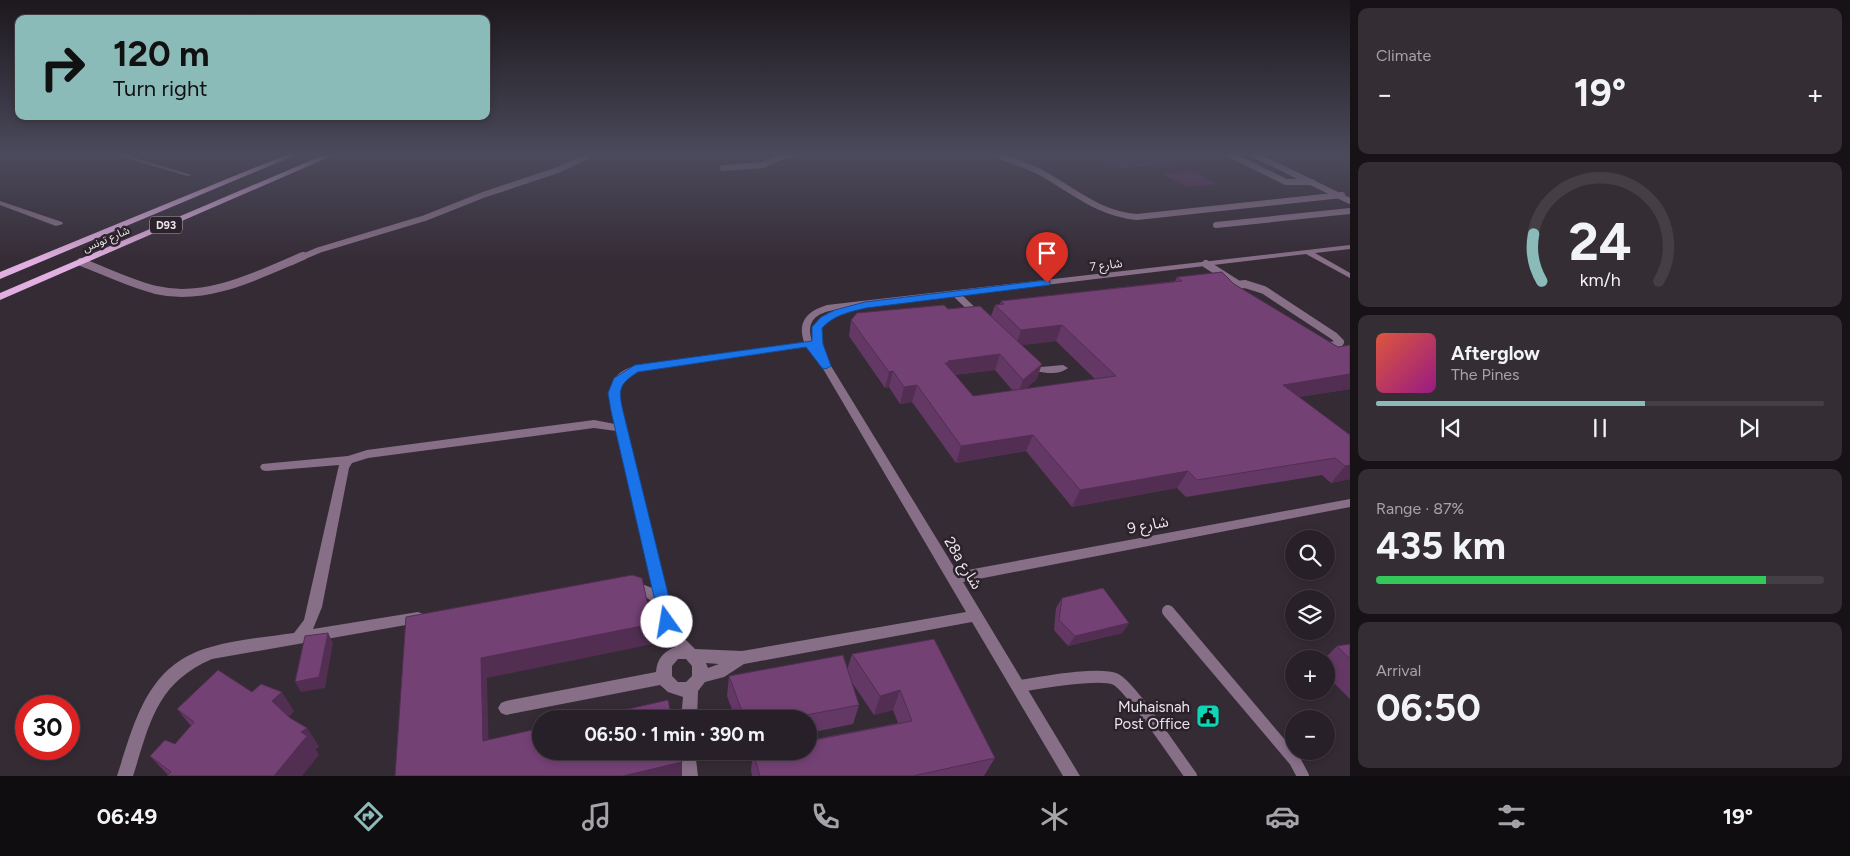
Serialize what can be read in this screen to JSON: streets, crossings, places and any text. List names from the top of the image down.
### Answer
{
  "streets": {
    "main road": ["D93", "شارع تونس"],
    "street": ["شارع 7", "شارع 9", "28a شارع"]
  },
  "crossings": [
    ["شارع 7", "28a شارع"],
    ["شارع 9", "28a شارع"]
  ],
  "places": {
    "public building": ["Muhaisnah Post Office"]
  },
  "page": {
    "tile": [
      "Climate",
      ["Range · 87%", "435 km"],
      ["Arrival", "06:50"]
    ],
    "turn": ["120 m", "Turn right"],
    "heat": ["−", "19°", "+"],
    "song": ["Afterglow", "The Pines"],
    "map_buttons": ["+", "−"],
    "limit": "30",
    "trip": "06:50 · 1 min · 390 m",
    "tabs": ["06:49", "19°"],
    "gauge": ["24", "km/h"]
  }
}
